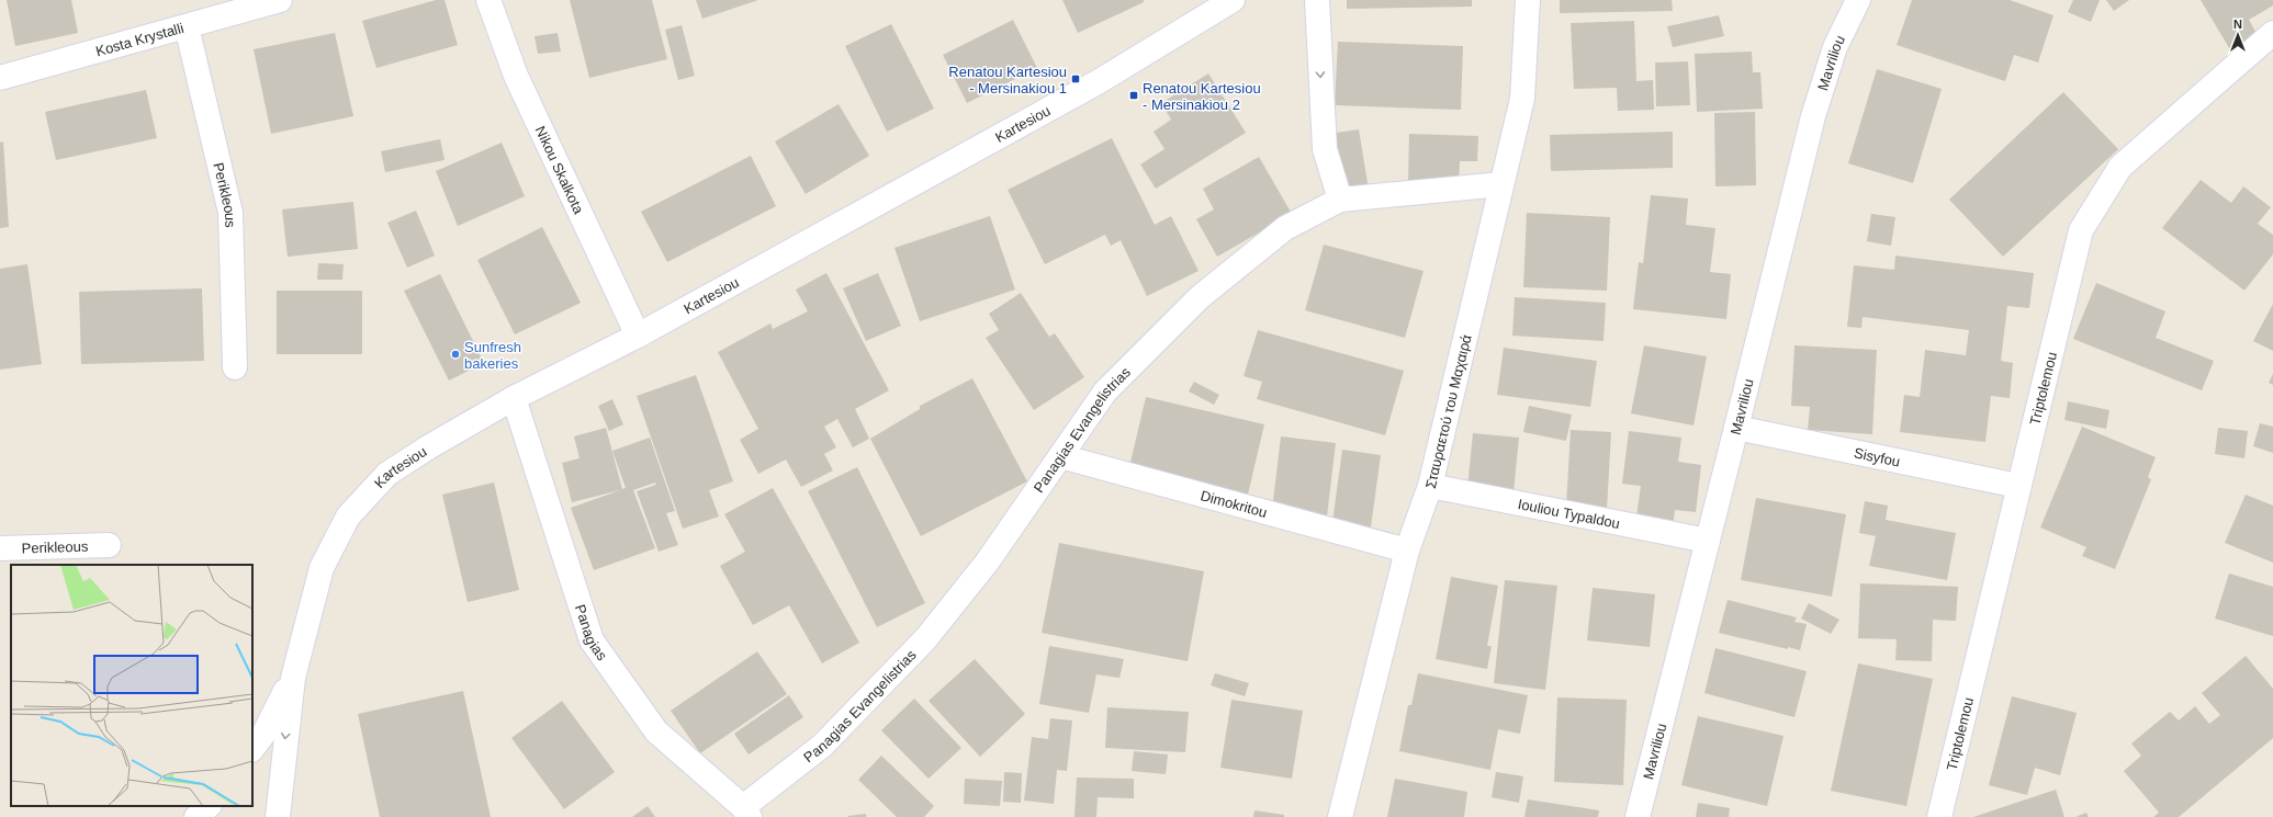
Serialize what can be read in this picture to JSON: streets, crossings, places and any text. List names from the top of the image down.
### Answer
{
  "streets": {
    "street": [
      "Kosta Krystalli",
      "Mavriliou",
      "Kartesiou",
      "Nikou Skalkota",
      "Perikleous",
      "Triptolemou",
      "Σταυραετού του Μαχαιρά",
      "Panagias Evangelistrias",
      "Sisyfou",
      "Dimokritou",
      "Iouliou Typaldou",
      "Panagias"
    ]
  },
  "crossings": [
    ["Kosta Krystalli", "Perikleous"],
    ["Mavriliou", "Sisyfou"],
    ["Mavriliou", "Iouliou Typaldou"],
    ["Kartesiou", "Nikou Skalkota"],
    ["Kartesiou", "Panagias"],
    ["Triptolemou", "Sisyfou"],
    ["Σταυραετού του Μαχαιρά", "Panagias Evangelistrias"],
    ["Σταυραετού του Μαχαιρά", "Dimokritou"],
    ["Σταυραετού του Μαχαιρά", "Iouliou Typaldou"],
    ["Panagias Evangelistrias", "Dimokritou"],
    ["Panagias Evangelistrias", "Panagias"]
  ],
  "places": {
    "transit": ["Renatou Kartesiou - Mersinakiou 1", "Renatou Kartesiou - Mersinakiou 2"],
    "other": ["Sunfresh bakeries"]
  },
  "north": "top"
}
